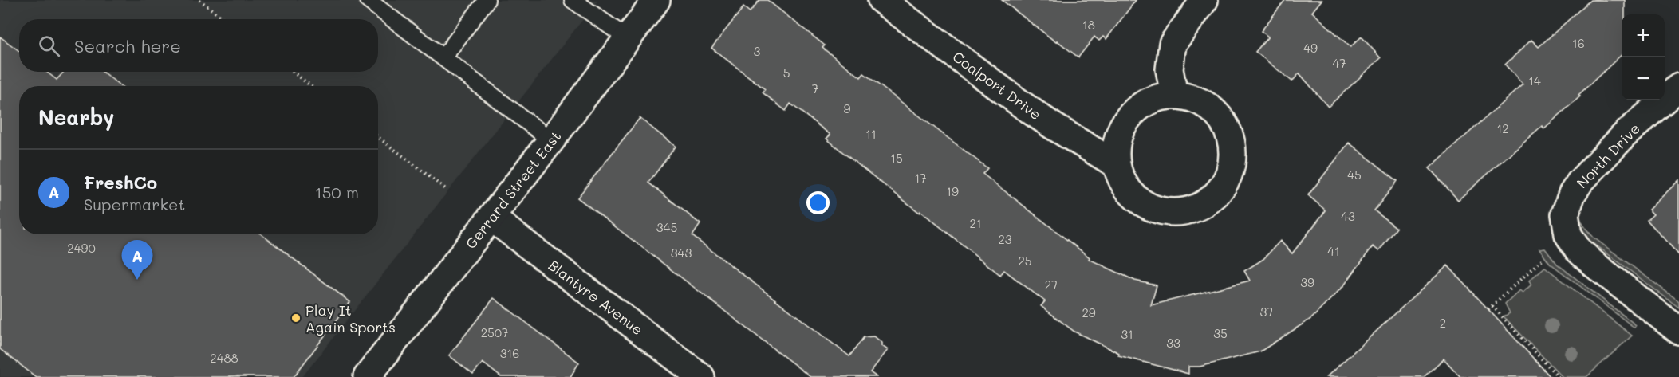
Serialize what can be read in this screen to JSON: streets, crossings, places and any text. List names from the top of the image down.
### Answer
{
  "streets": {
    "street": [
      "Coalport Drive",
      "North Drive",
      "Gerrard Street East",
      "Blantyre Avenue"
    ]
  },
  "crossings": [
    ["Gerrard Street East", "Blantyre Avenue"]
  ],
  "places": ["Play It Again Sports"],
  "house_numbers": [
    "18",
    "16",
    "49",
    "3",
    "47",
    "5",
    "14",
    "7",
    "9",
    "12",
    "11",
    "15",
    "45",
    "17",
    "19",
    "43",
    "21",
    "345",
    "23",
    "2490",
    "41",
    "343",
    "25",
    "39",
    "27",
    "37",
    "29",
    "2",
    "2507",
    "35",
    "31",
    "33",
    "316",
    "2488"
  ],
  "page": {
    "map_buttons": ["+", "−"],
    "search": "Search here",
    "heading": "Nearby",
    "list": [
      {
        "mark": "A",
        "name": "FreshCo",
        "note": "Supermarket",
        "value": "150 m"
      }
    ],
    "pins": "A"
  }
}
